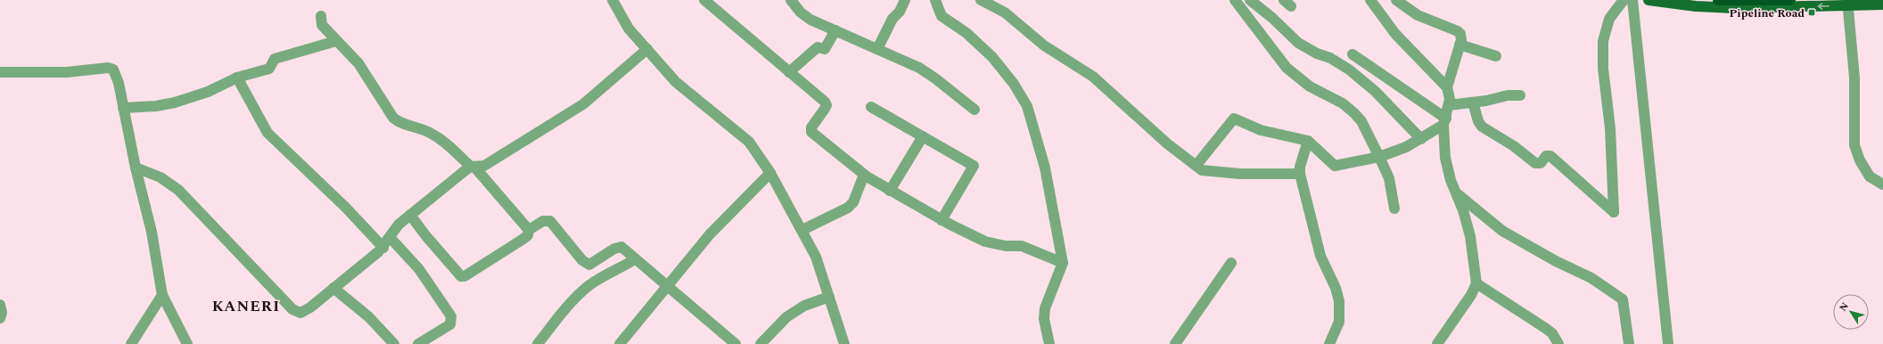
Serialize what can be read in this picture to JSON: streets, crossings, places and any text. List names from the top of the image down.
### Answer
{
  "districts": ["KANERI"],
  "places": {
    "transit": ["Pipeline Road"]
  },
  "north": "top left"
}
